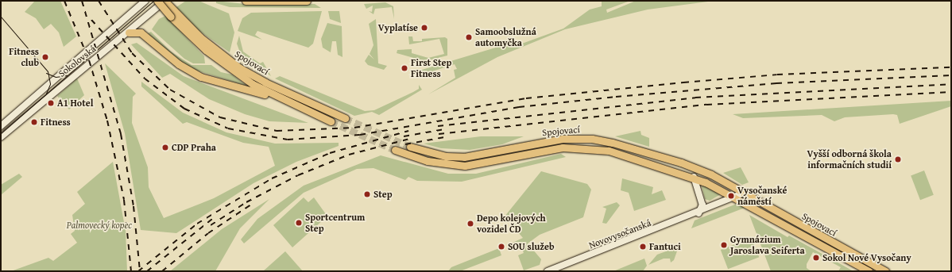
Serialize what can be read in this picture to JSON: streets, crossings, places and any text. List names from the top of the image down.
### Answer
{
  "streets": {
    "main road": ["Sokolovská", "Spojovací", "Novovysočanská"]
  },
  "crossings": [
    ["Sokolovská", "Spojovací"]
  ],
  "parks": ["Palmovecký kopec"],
  "places": [
    "Vyplatíse",
    "Samoobslužná automyčka",
    "Fitness club",
    "First Step Fitness",
    "A1 Hotel",
    "Fitness",
    "CDP Praha",
    "Vyšší odborná škola informačních studií",
    "Step",
    "Vysočanské náměstí",
    "Sportcentrum Step",
    "Depo kolejových vozidel ČD",
    "Gymnázium Jaroslava Seiferta",
    "SOU služeb",
    "Fantuci",
    "Sokol Nové Vysočany"
  ]
}
